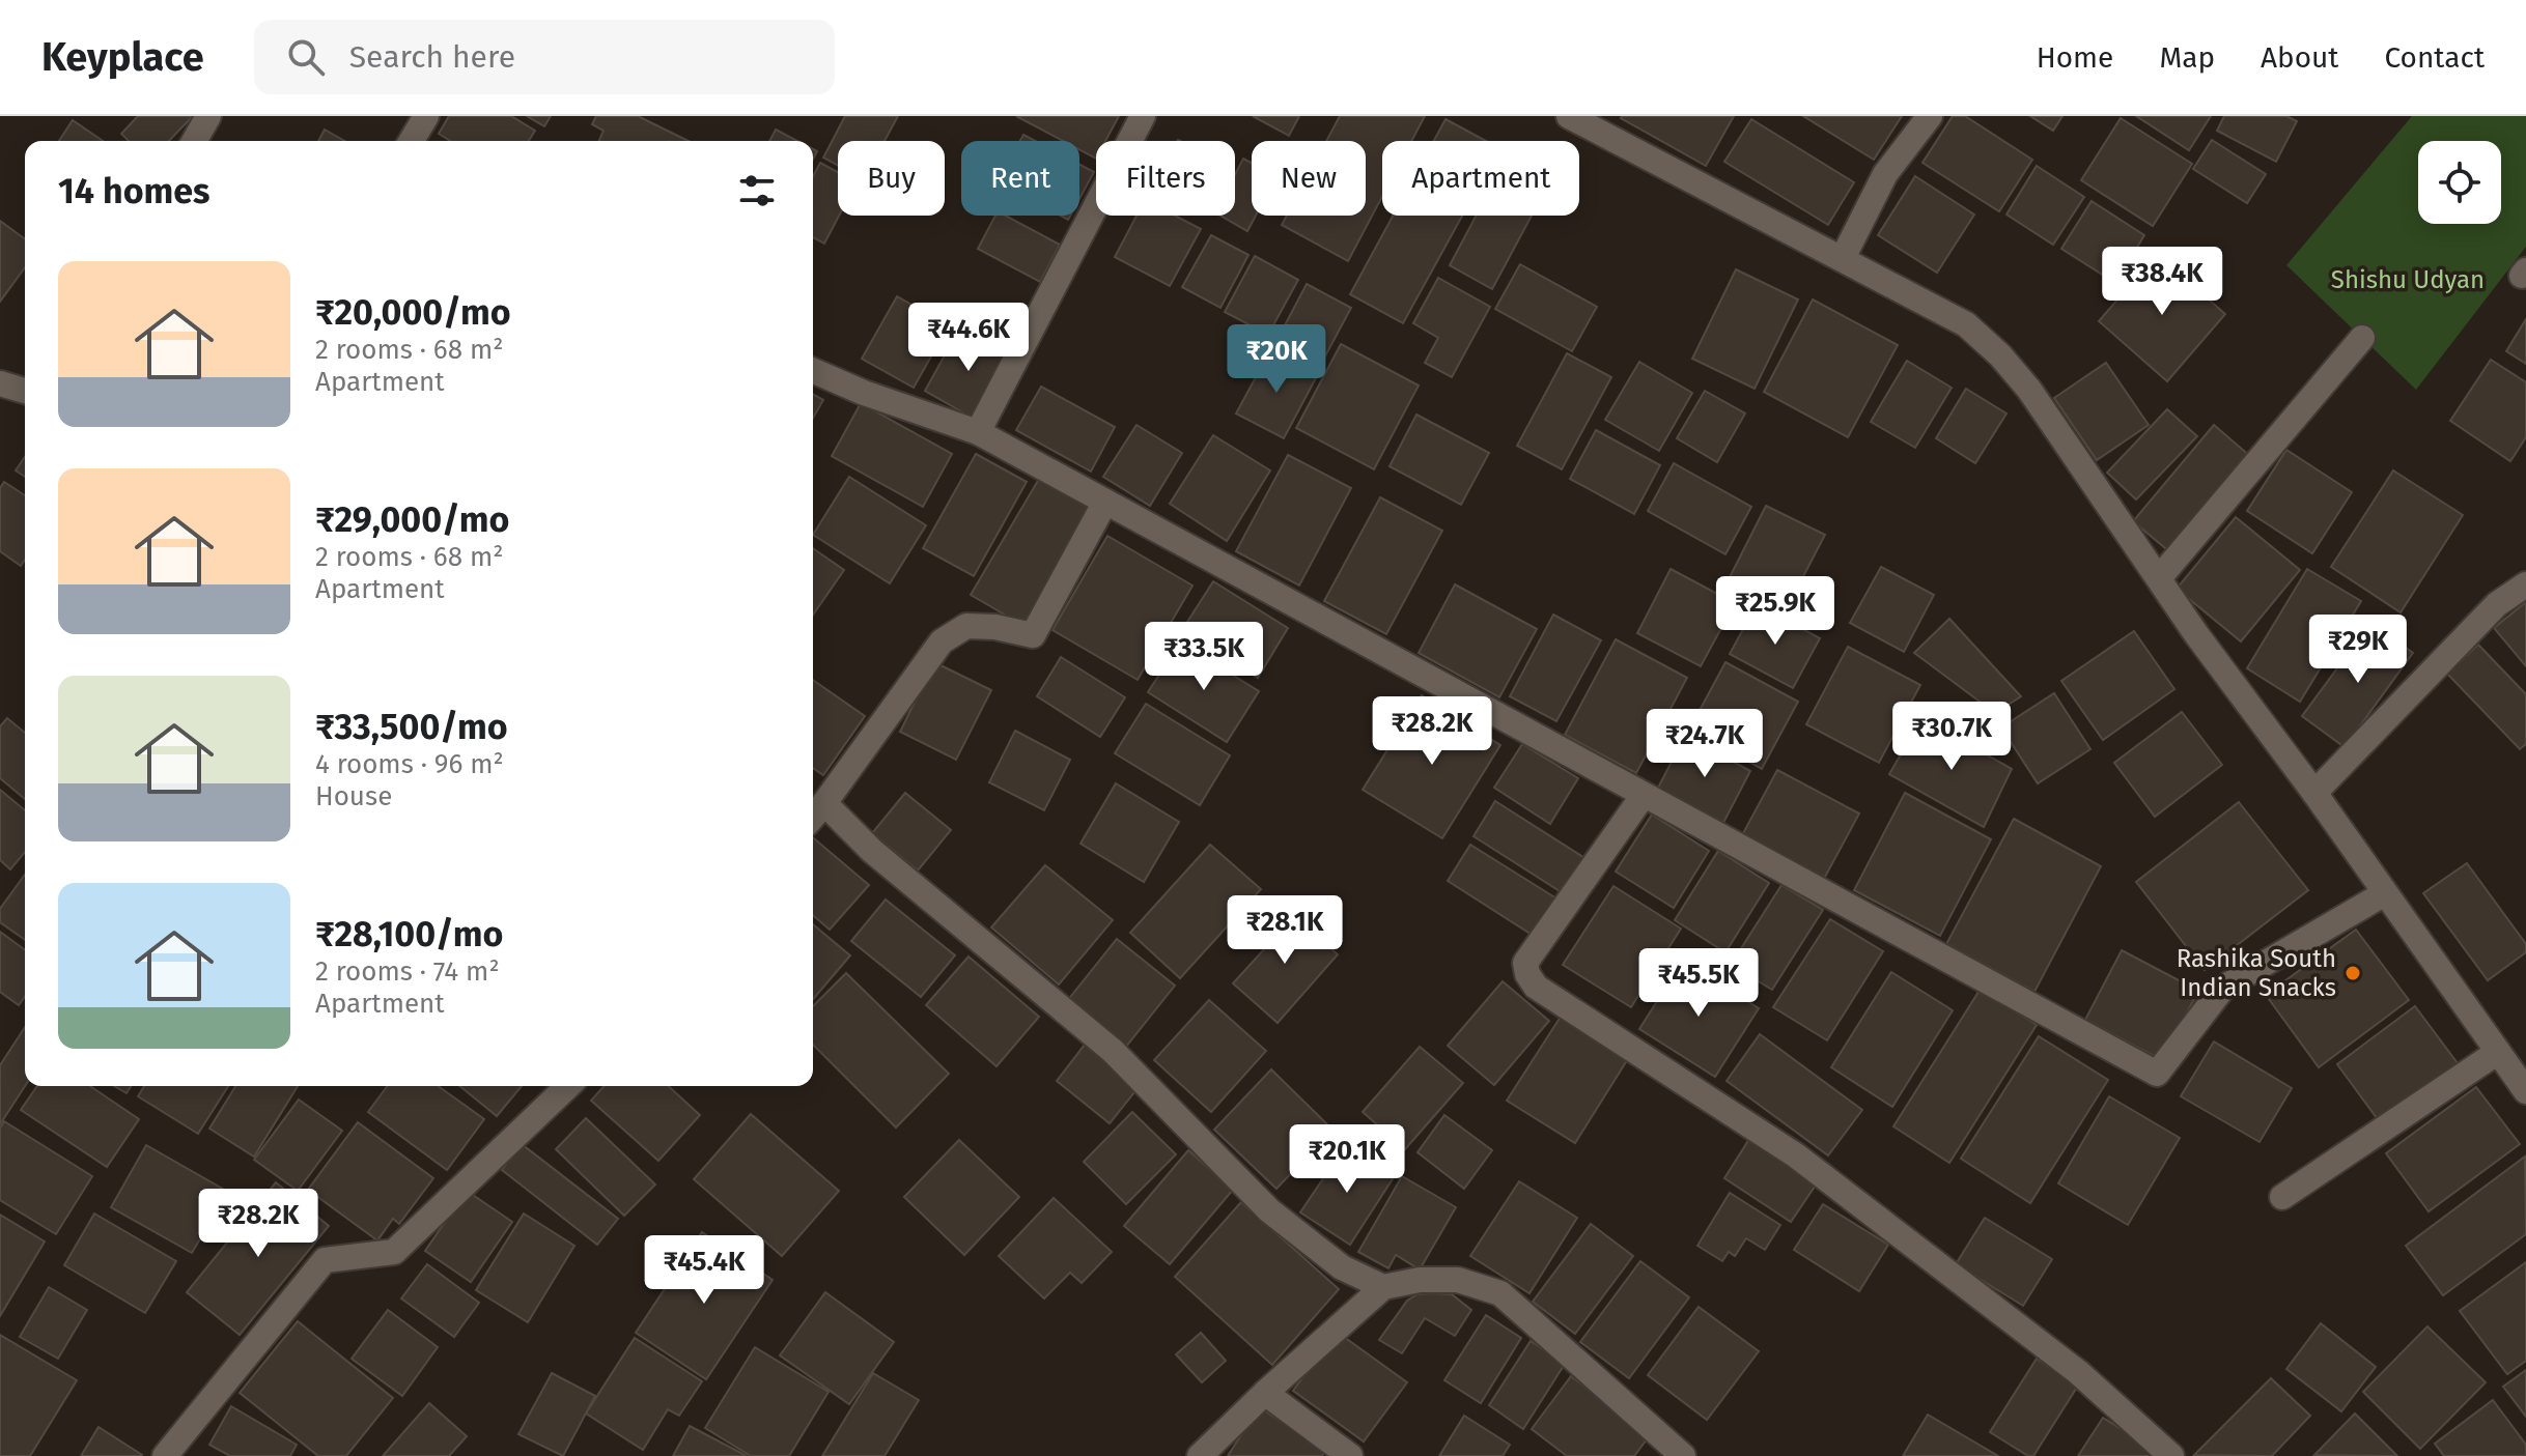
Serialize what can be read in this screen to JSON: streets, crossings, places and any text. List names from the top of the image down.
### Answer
{
  "parks": ["Shishu Udyan"],
  "places": ["Rashika South Indian Snacks"],
  "page": {
    "header": "Keyplace",
    "search": "Search here",
    "nav": [
      "Home",
      "Map",
      "About",
      "Contact"
    ],
    "chip": [
      "Buy",
      "Rent",
      "Filters",
      "New",
      "Apartment"
    ],
    "heading": "14 homes",
    "list": [
      {
        "name": "₹20,000/mo",
        "note": "2 rooms · 68 m² · Apartment"
      },
      {
        "name": "₹29,000/mo",
        "note": "2 rooms · 68 m² · Apartment"
      },
      {
        "name": "₹33,500/mo",
        "note": "4 rooms · 96 m² · House"
      },
      {
        "name": "₹28,100/mo",
        "note": "2 rooms · 74 m² · Apartment"
      }
    ],
    "price": [
      "₹38.4K",
      "₹44.6K",
      "₹20K",
      "₹25.9K",
      "₹29K",
      "₹33.5K",
      "₹28.2K",
      "₹30.7K",
      "₹24.7K",
      "₹28.1K",
      "₹45.5K",
      "₹20.1K",
      "₹28.2K",
      "₹45.4K"
    ]
  }
}
